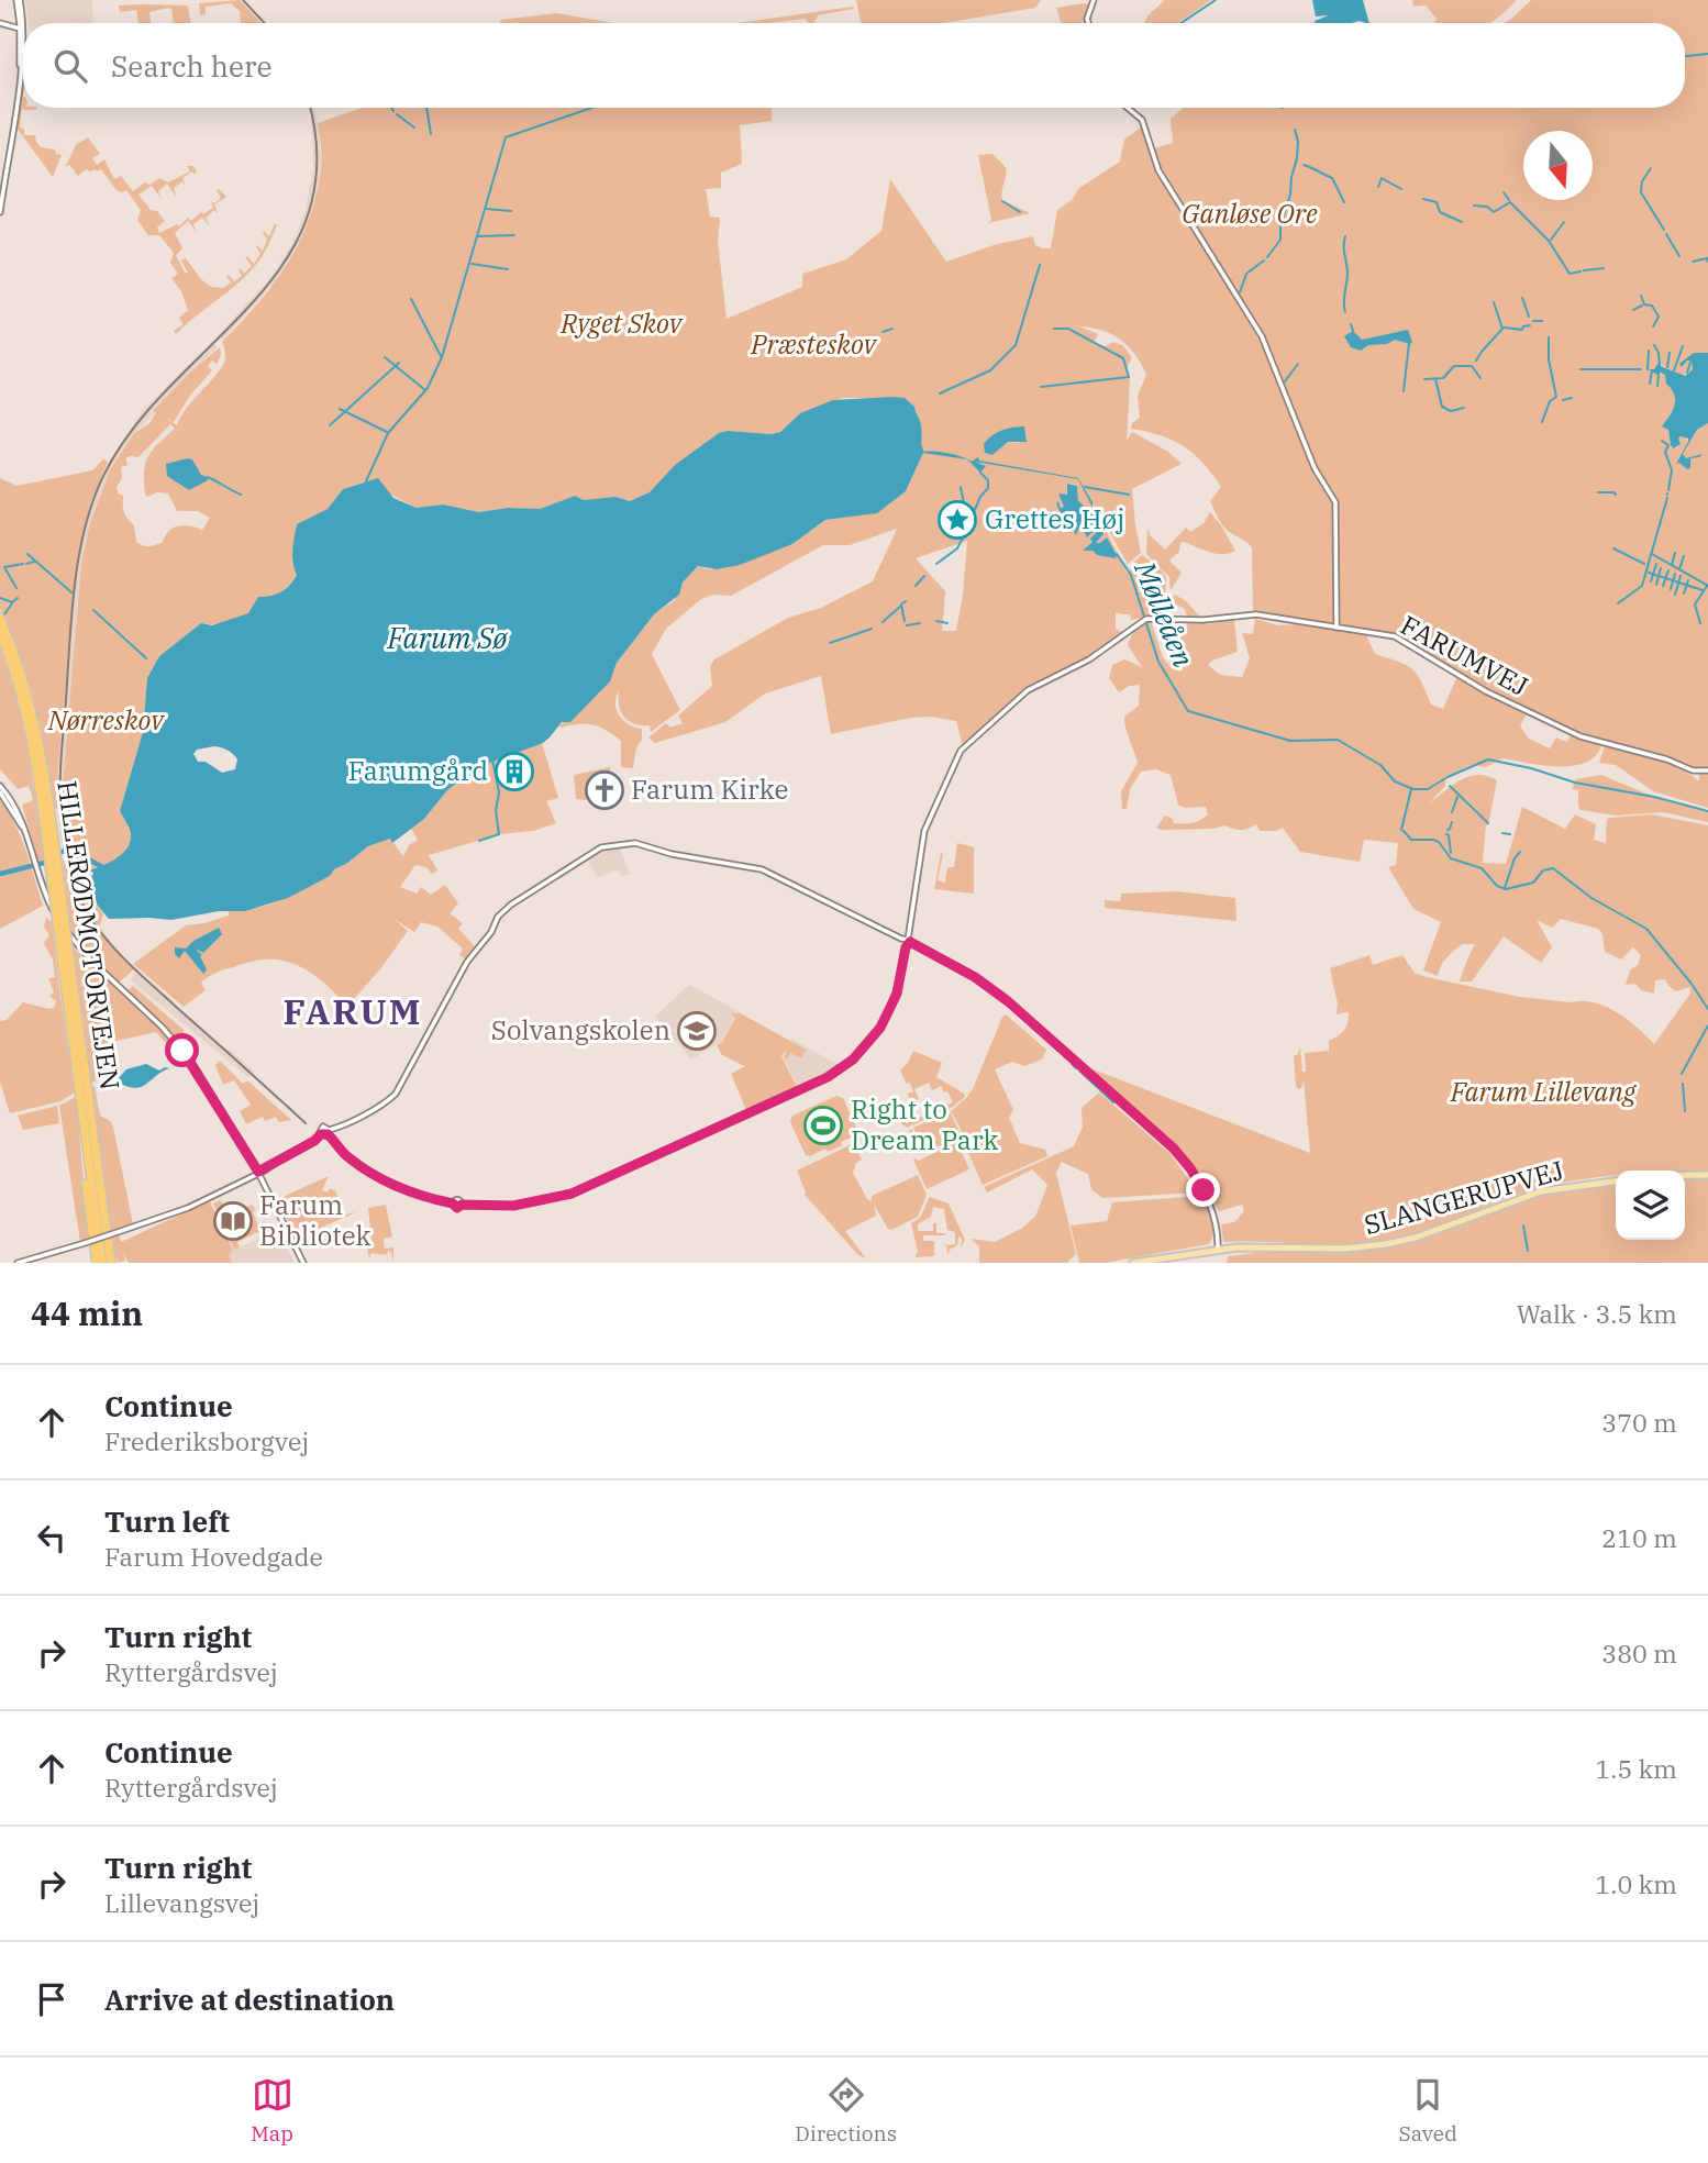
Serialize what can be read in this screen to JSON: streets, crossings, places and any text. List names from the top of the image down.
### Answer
{
  "streets": {
    "highway": ["HILLERØDMOTORVEJEN"],
    "main road": ["SLANGERUPVEJ"],
    "street": ["FARUMVEJ"]
  },
  "districts": ["FARUM"],
  "water": ["Mølleåen", "Farum Sø"],
  "parks": [
    "Ganløse Ore",
    "Ryget Skov",
    "Præsteskov",
    "Nørreskov",
    "Farum Lillevang"
  ],
  "places": {
    "place": ["Grettes Høj"],
    "building": ["Farumgård"],
    "church": ["Farum Kirke"],
    "school or university": ["Solvangskolen"],
    "sports": ["Right to Dream Park"],
    "library": ["Farum Bibliotek"]
  },
  "north": "bottom",
  "page": {
    "search": "Search here",
    "heading": ["44 min", "Walk · 3.5 km"],
    "list": [
      ["Continue", "Frederiksborgvej", "370 m"],
      ["Turn left", "Farum Hovedgade", "210 m"],
      ["Turn right", "Ryttergårdsvej", "380 m"],
      ["Continue", "Ryttergårdsvej", "1.5 km"],
      ["Turn right", "Lillevangsvej", "1.0 km"],
      "Arrive at destination"
    ],
    "nav": ["Map", "Directions", "Saved"]
  }
}
